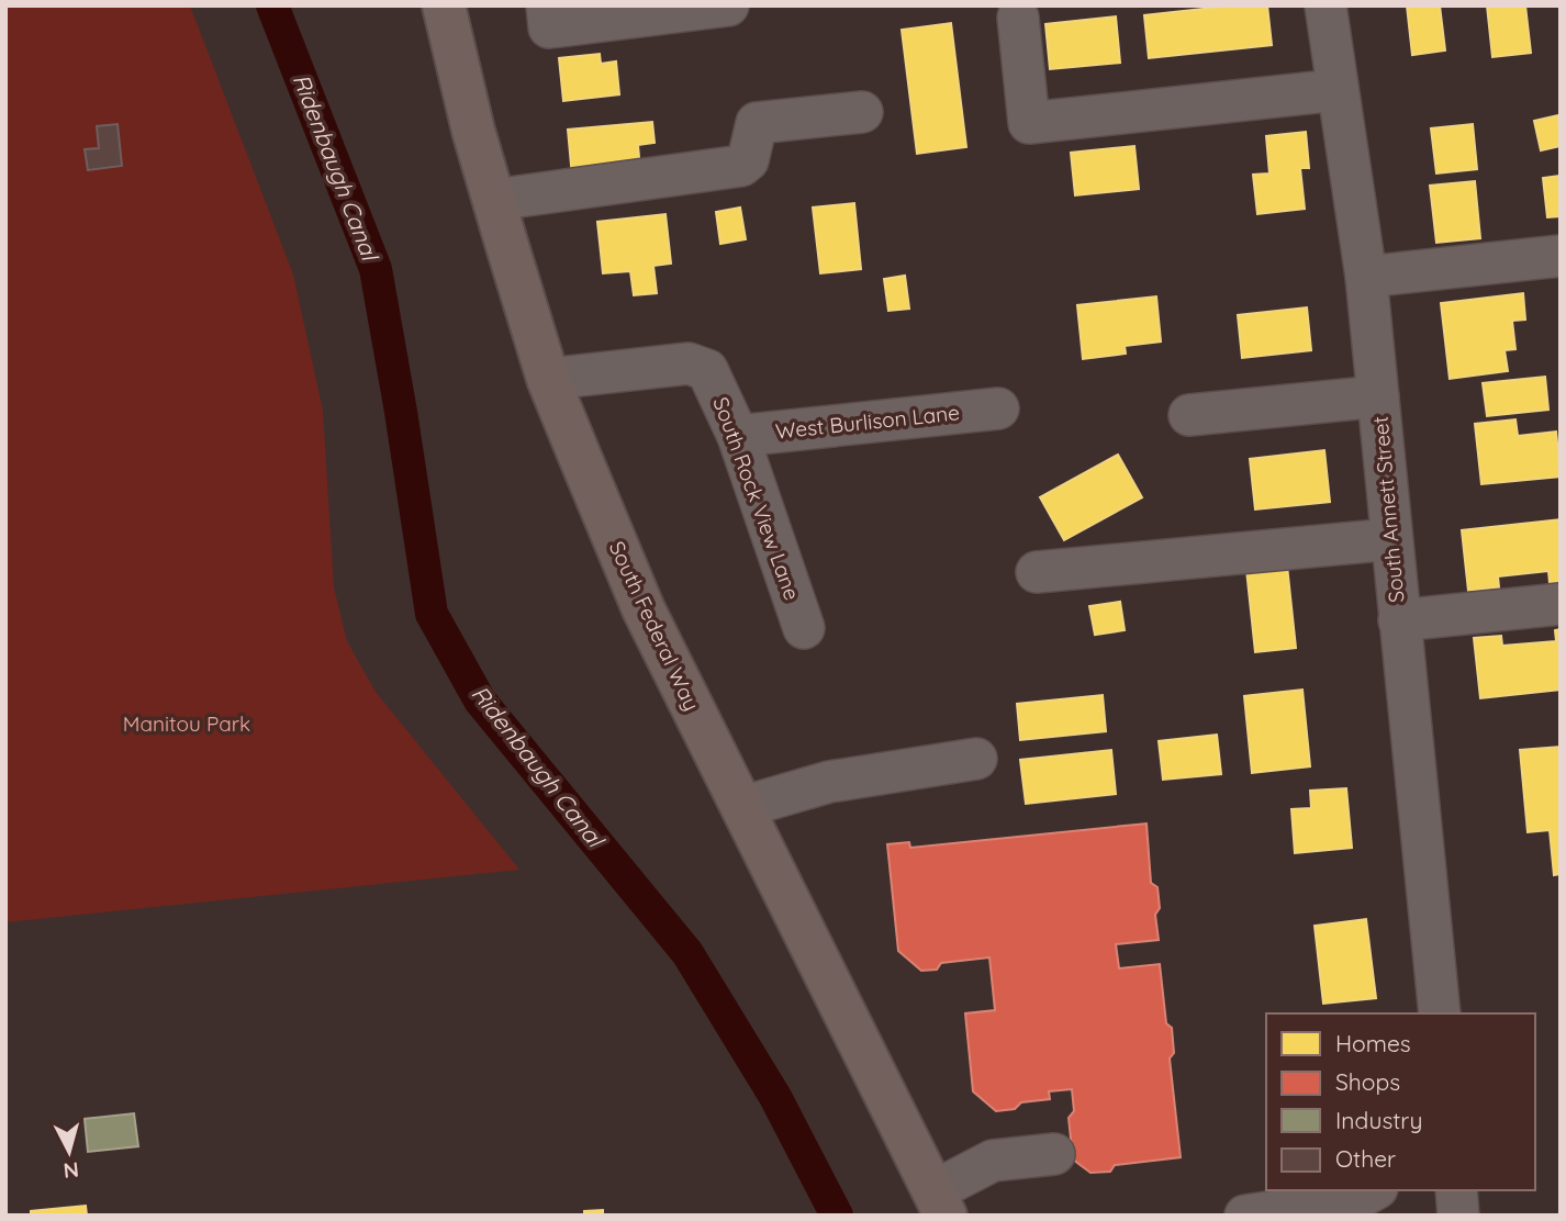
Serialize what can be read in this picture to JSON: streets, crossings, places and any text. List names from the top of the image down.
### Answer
{
  "streets": {
    "main road": ["South Federal Way"],
    "street": ["West Burlison Lane", "South Rock View Lane", "South Annett Street"]
  },
  "crossings": [
    ["West Burlison Lane", "South Rock View Lane"],
    ["South Rock View Lane", "South Federal Way"]
  ],
  "water": ["Ridenbaugh Canal"],
  "parks": ["Manitou Park"],
  "legend": [
    "Homes",
    "Shops",
    "Industry",
    "Other"
  ],
  "north": "bottom"
}
